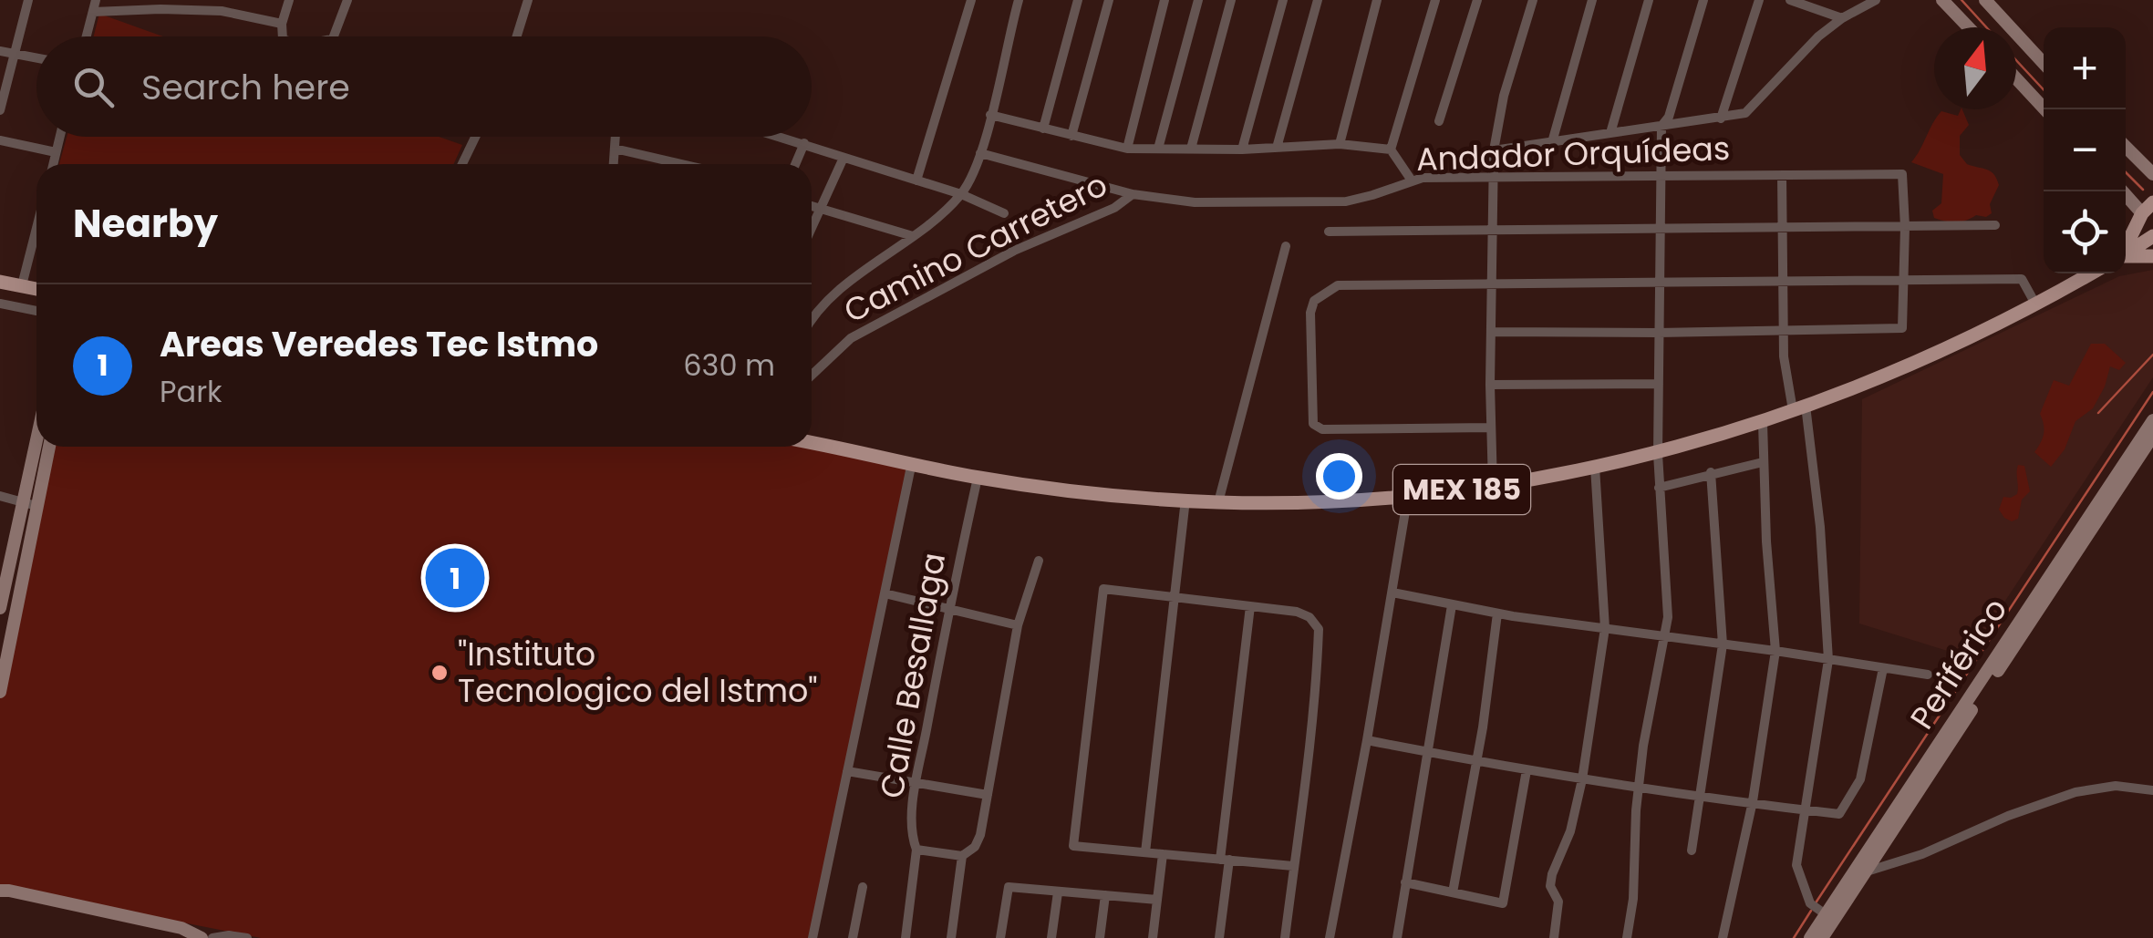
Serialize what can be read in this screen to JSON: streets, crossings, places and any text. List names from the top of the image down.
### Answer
{
  "streets": {
    "main road": ["MEX 185", "Periférico"],
    "street": ["Andador Orquídeas", "Camino Carretero", "Calle Besallaga"]
  },
  "crossings": [
    ["Andador Orquídeas", "Camino Carretero"],
    ["MEX 185", "Calle Besallaga"]
  ],
  "places": ["\"Instituto Tecnologico del Istmo\""],
  "north": "top",
  "page": {
    "map_buttons": ["+", "−"],
    "search": "Search here",
    "heading": "Nearby",
    "list": [
      {
        "mark": "1",
        "name": "Areas Veredes Tec Istmo",
        "note": "Park",
        "value": "630 m"
      }
    ],
    "pins": "1"
  }
}
